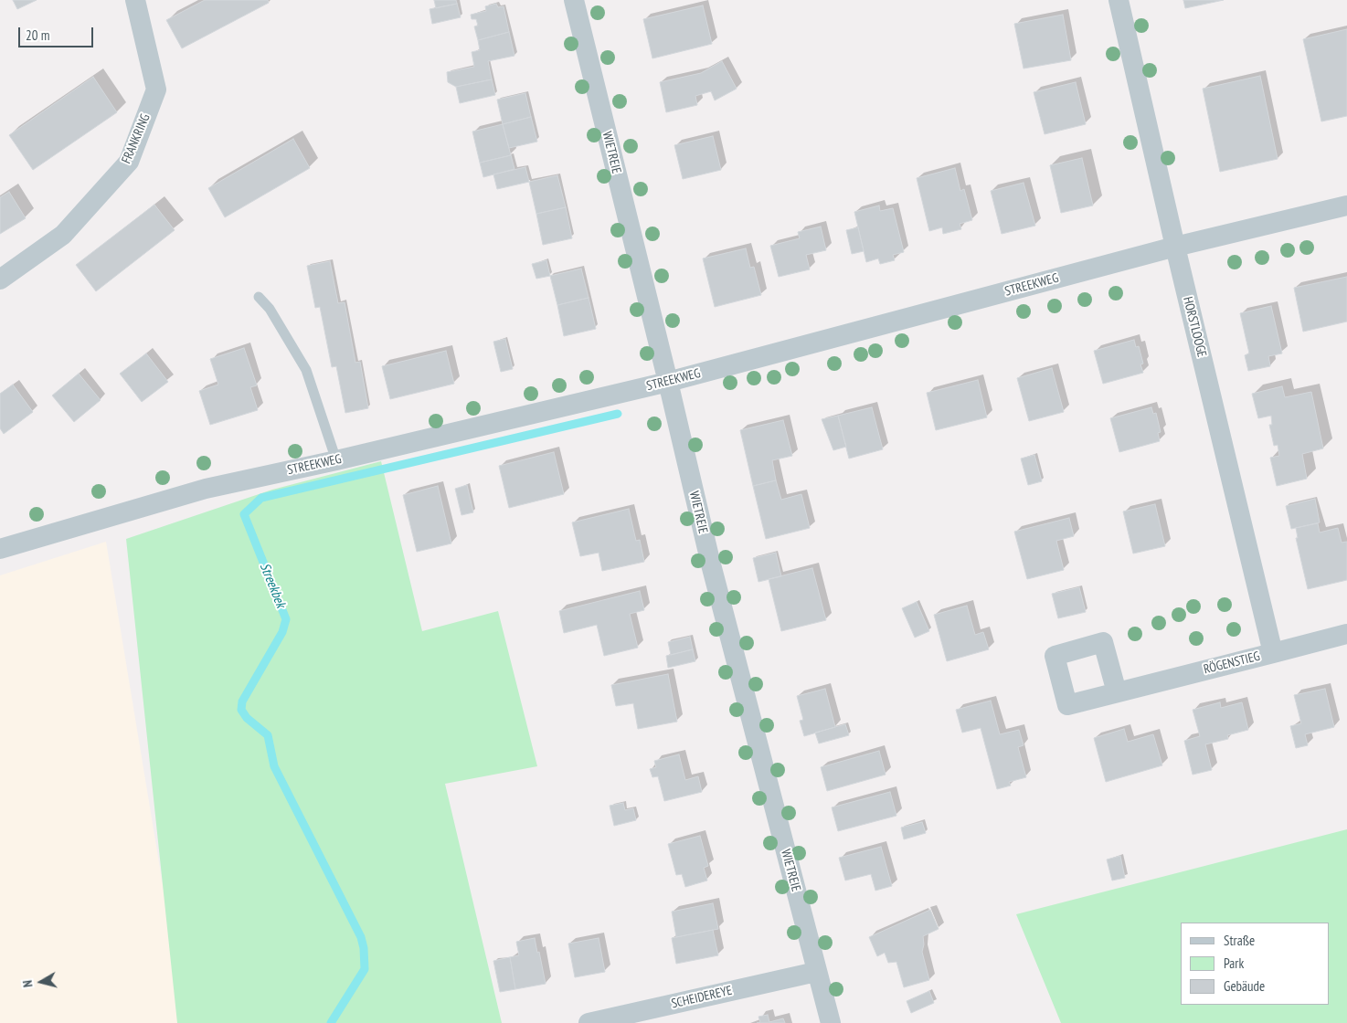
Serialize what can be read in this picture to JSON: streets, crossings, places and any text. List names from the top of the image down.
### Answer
{
  "streets": {
    "street": [
      "FRANKRING",
      "WIETREIE",
      "STREEKWEG",
      "HORSTLOOGE",
      "RÖGENSTIEG",
      "SCHEIDEREYE"
    ]
  },
  "crossings": [
    ["WIETREIE", "STREEKWEG"],
    ["WIETREIE", "SCHEIDEREYE"],
    ["STREEKWEG", "HORSTLOOGE"],
    ["HORSTLOOGE", "RÖGENSTIEG"]
  ],
  "water": ["Streekbek"],
  "legend": ["Straße", "Park", "Gebäude"],
  "scale_bar": "20 m",
  "north": "left"
}
